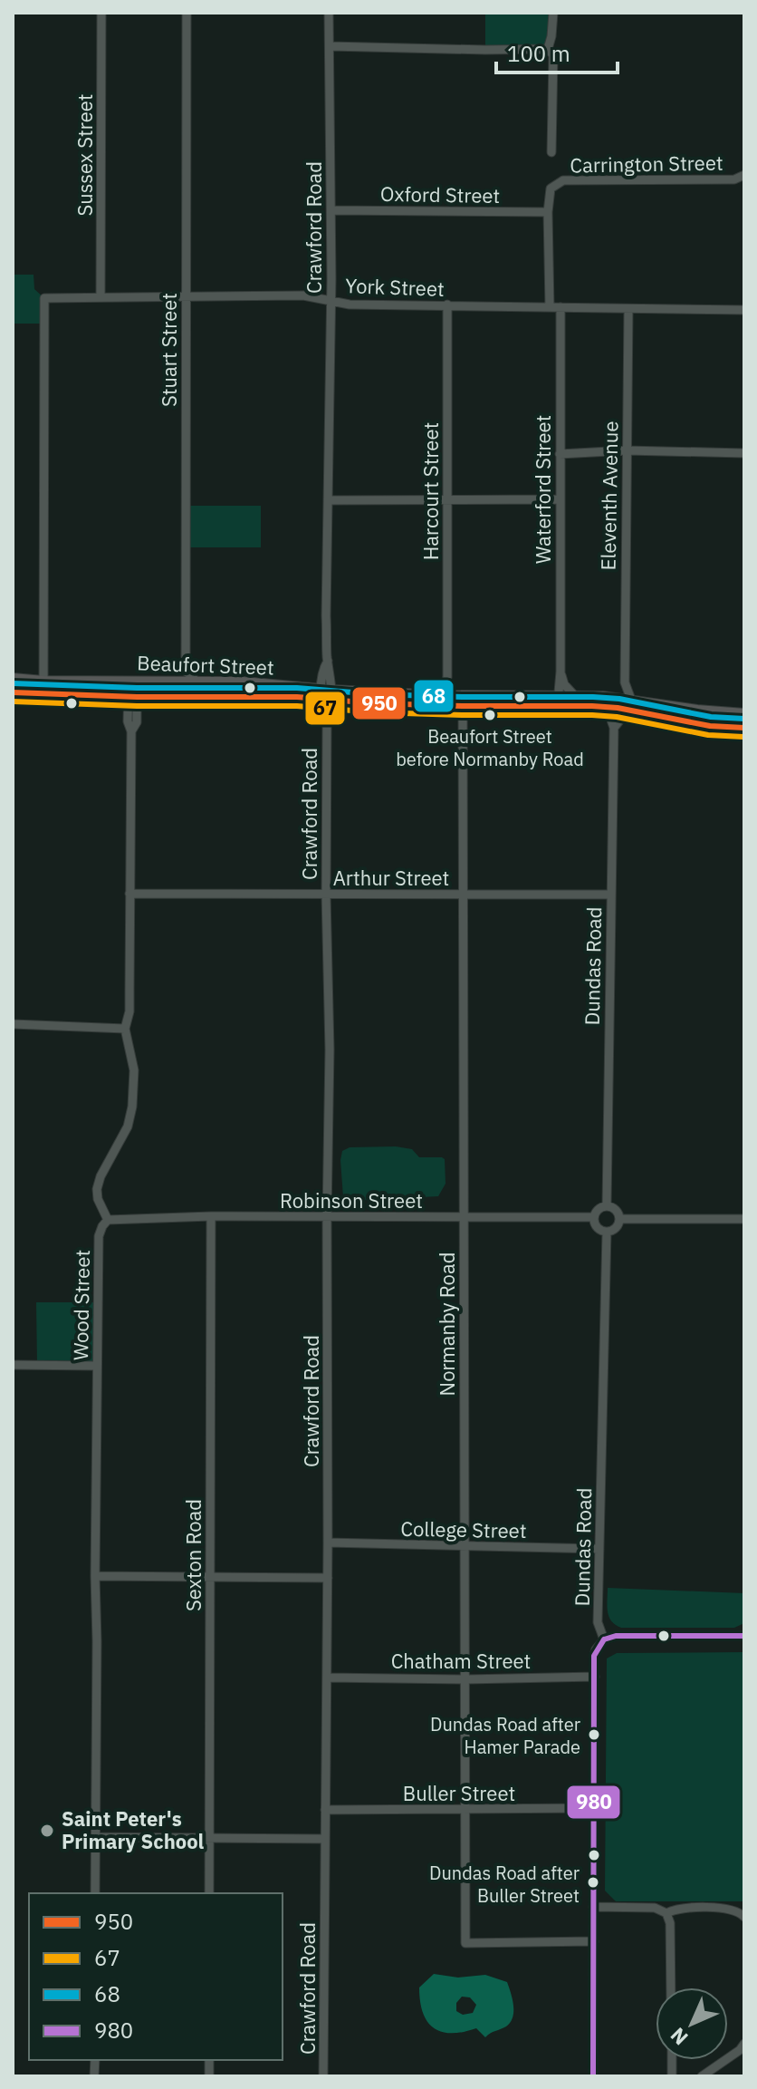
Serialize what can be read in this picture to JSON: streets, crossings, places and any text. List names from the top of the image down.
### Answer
{
  "streets": {
    "main road": ["Beaufort Street"],
    "street": [
      "Sussex Street",
      "Carrington Street",
      "Oxford Street",
      "Crawford Road",
      "York Street",
      "Stuart Street",
      "Waterford Street",
      "Harcourt Street",
      "Eleventh Avenue",
      "Arthur Street",
      "Dundas Road",
      "Robinson Street",
      "Wood Street",
      "Normanby Road",
      "College Street",
      "Sexton Road",
      "Chatham Street",
      "Buller Street"
    ]
  },
  "crossings": [
    ["Sussex Street", "York Street"],
    ["Carrington Street", "Oxford Street"],
    ["Oxford Street", "Crawford Road"],
    ["Crawford Road", "York Street"],
    ["Crawford Road", "Beaufort Street"],
    ["Crawford Road", "Arthur Street"],
    ["Crawford Road", "Robinson Street"],
    ["Crawford Road", "College Street"],
    ["Crawford Road", "Chatham Street"],
    ["Crawford Road", "Buller Street"],
    ["York Street", "Stuart Street"],
    ["York Street", "Waterford Street"],
    ["York Street", "Harcourt Street"],
    ["York Street", "Eleventh Avenue"],
    ["York Street", "Beaufort Street"],
    ["Stuart Street", "Beaufort Street"],
    ["Waterford Street", "Beaufort Street"],
    ["Harcourt Street", "Beaufort Street"],
    ["Harcourt Street", "Normanby Road"],
    ["Eleventh Avenue", "Beaufort Street"],
    ["Beaufort Street", "Dundas Road"],
    ["Beaufort Street", "Normanby Road"],
    ["Arthur Street", "Dundas Road"],
    ["Arthur Street", "Normanby Road"],
    ["Dundas Road", "Robinson Street"],
    ["Dundas Road", "Normanby Road"],
    ["Dundas Road", "College Street"],
    ["Dundas Road", "Chatham Street"],
    ["Dundas Road", "Buller Street"],
    ["Robinson Street", "Wood Street"],
    ["Robinson Street", "Normanby Road"],
    ["Robinson Street", "Sexton Road"],
    ["Normanby Road", "College Street"],
    ["Normanby Road", "Chatham Street"],
    ["Normanby Road", "Buller Street"]
  ],
  "places": [
    "Beaufort Street before Normanby Road",
    "Dundas Road after Hamer Parade",
    "Saint Peter's Primary School",
    "Dundas Road after Buller Street"
  ],
  "lines": [
    "transit line 68",
    "transit line 950",
    "transit line 67",
    "transit line 980"
  ],
  "legend": [
    "950",
    "67",
    "68",
    "980"
  ],
  "scale_bar": "100 m",
  "north": "bottom left"
}
